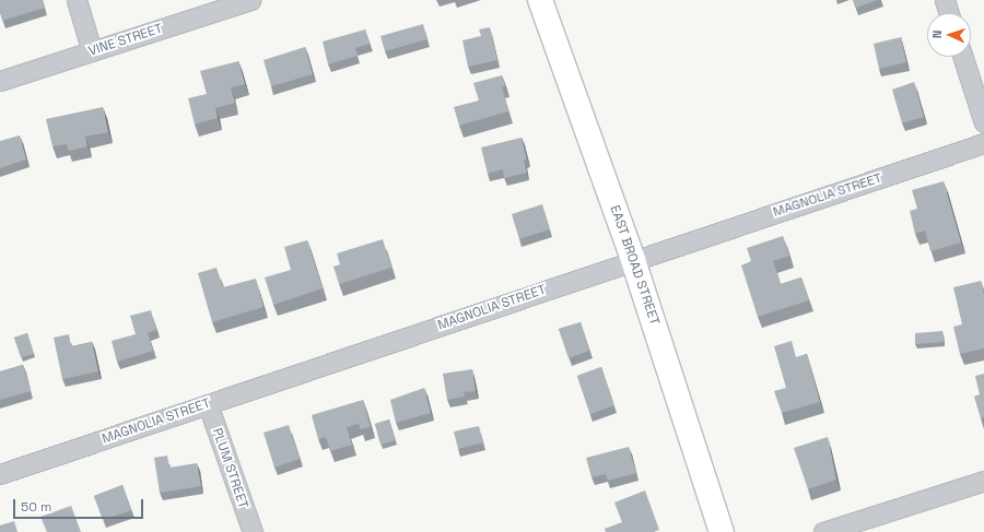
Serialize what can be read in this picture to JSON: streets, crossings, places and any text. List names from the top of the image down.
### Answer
{
  "streets": {
    "main road": ["EAST BROAD STREET"],
    "street": ["VINE STREET", "MAGNOLIA STREET", "PLUM STREET"]
  },
  "crossings": [
    ["MAGNOLIA STREET", "EAST BROAD STREET"],
    ["MAGNOLIA STREET", "PLUM STREET"]
  ],
  "scale_bar": "50 m",
  "north": "left"
}
